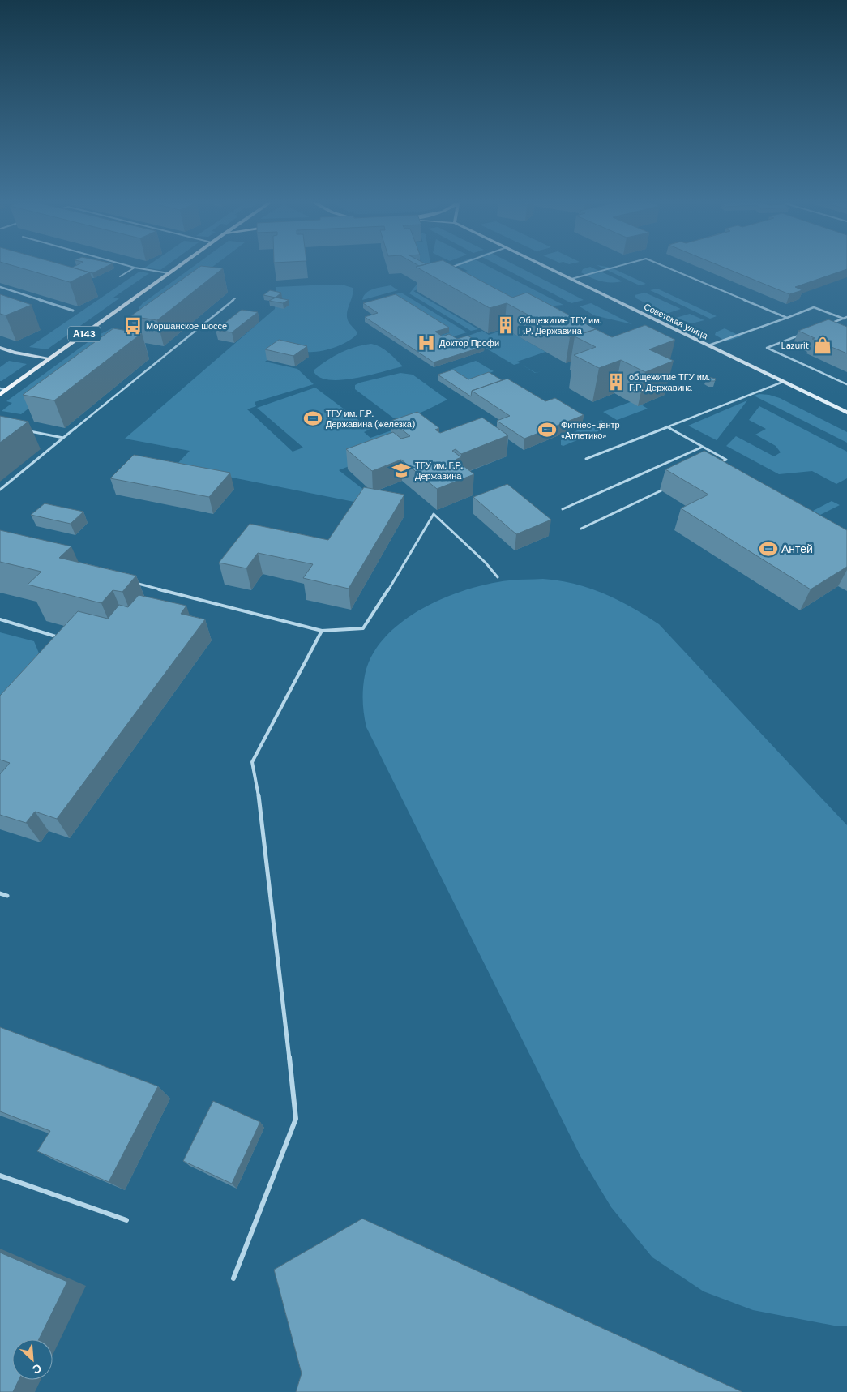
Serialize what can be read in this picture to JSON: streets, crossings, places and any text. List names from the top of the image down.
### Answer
{
  "streets": {
    "main road": ["Советская улица", "А143"]
  },
  "places": {
    "building": ["Общежитие ТГУ им. Г.Р. Державина", "общежитие ТГУ им. Г.Р. Державина"],
    "bus stop": ["Моршанское шоссе"],
    "hospital": ["Доктор Профи"],
    "shop": ["Lazurit"],
    "sports": ["ТГУ им. Г.Р. Державина (железка)", "Фитнес-центр «Атлетико»", "Антей"],
    "school or university": ["ТГУ им. Г.Р. Державина"]
  },
  "north": "bottom right"
}
